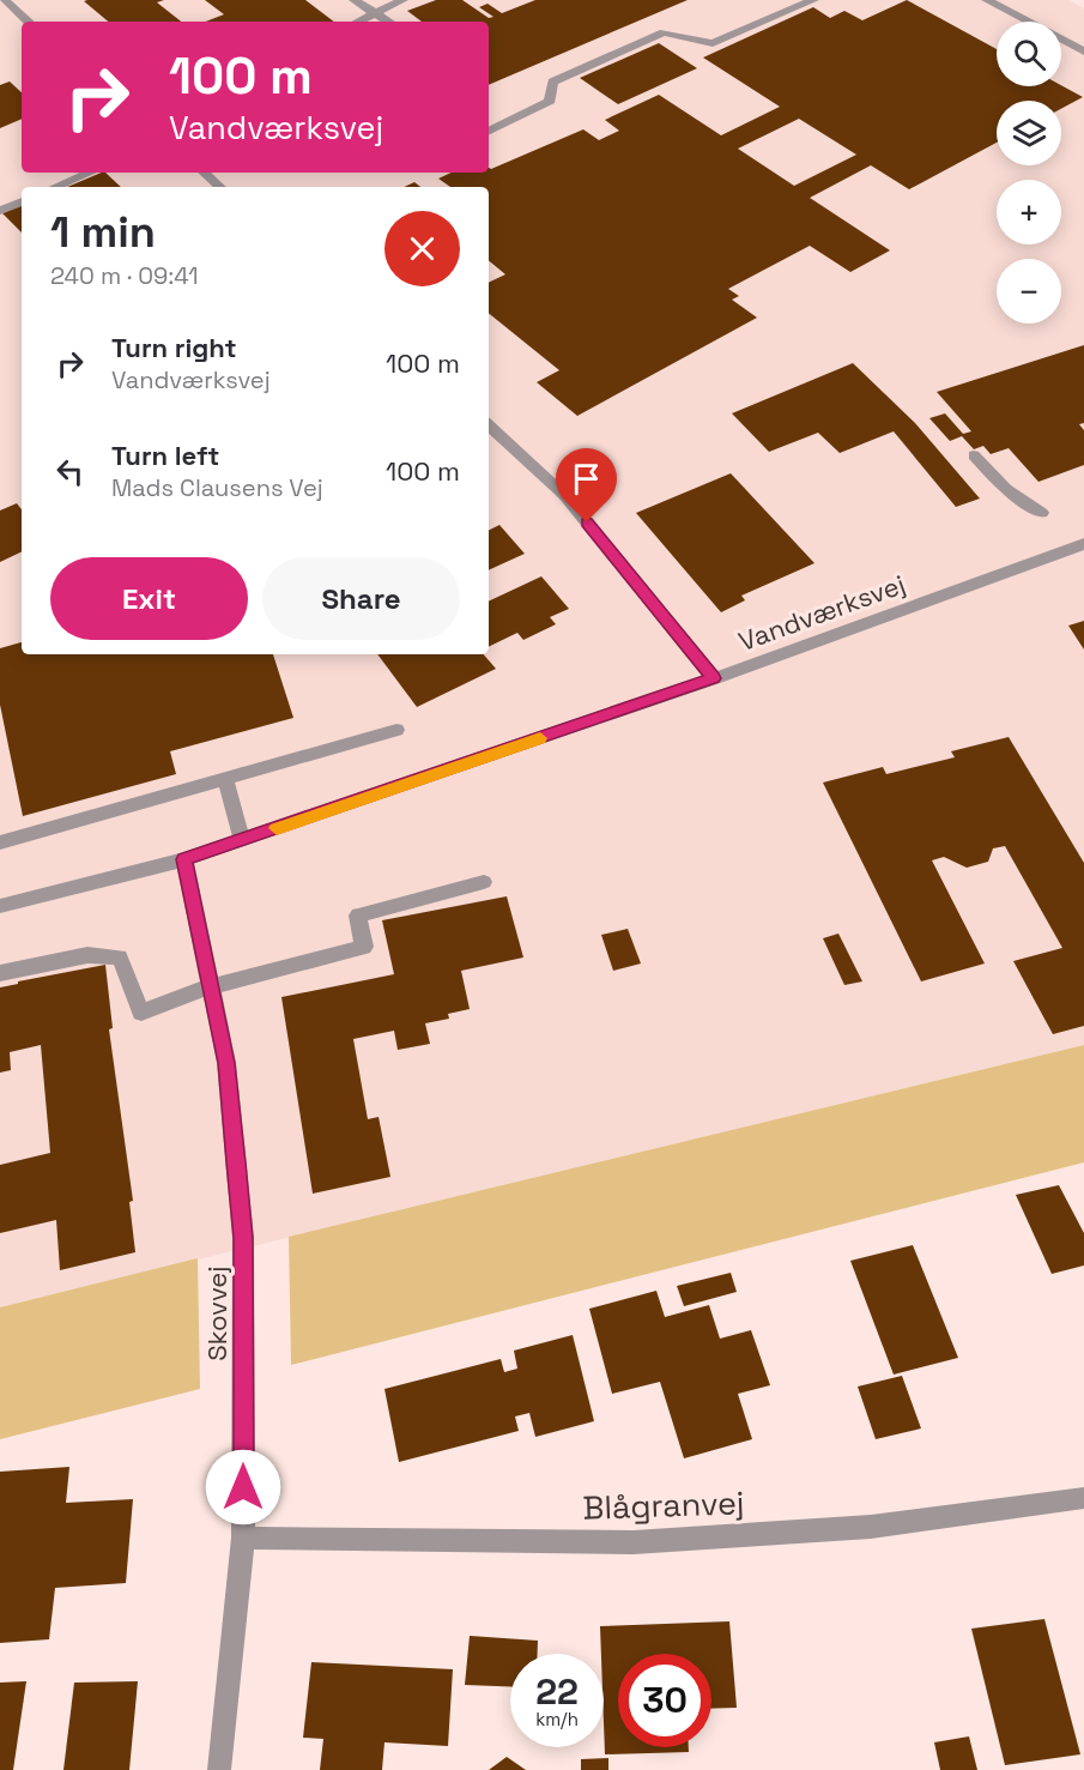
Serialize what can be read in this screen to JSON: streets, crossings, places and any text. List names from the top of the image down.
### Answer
{
  "streets": {
    "street": ["Vandværksvej", "Skovvej", "Blågranvej"]
  },
  "crossings": [
    ["Vandværksvej", "Skovvej"],
    ["Skovvej", "Blågranvej"]
  ],
  "page": {
    "map_buttons": ["+", "−"],
    "turn": ["100 m", "Vandværksvej"],
    "heading": ["1 min", "240 m · 09:41"],
    "list": [
      {
        "name": "Turn right",
        "note": "Vandværksvej",
        "value": "100 m"
      },
      {
        "name": "Turn left",
        "note": "Mads Clausens Vej",
        "value": "100 m"
      }
    ],
    "buttons": ["Exit", "Share"],
    "speed": "22 km/h",
    "limit": "30"
  }
}
